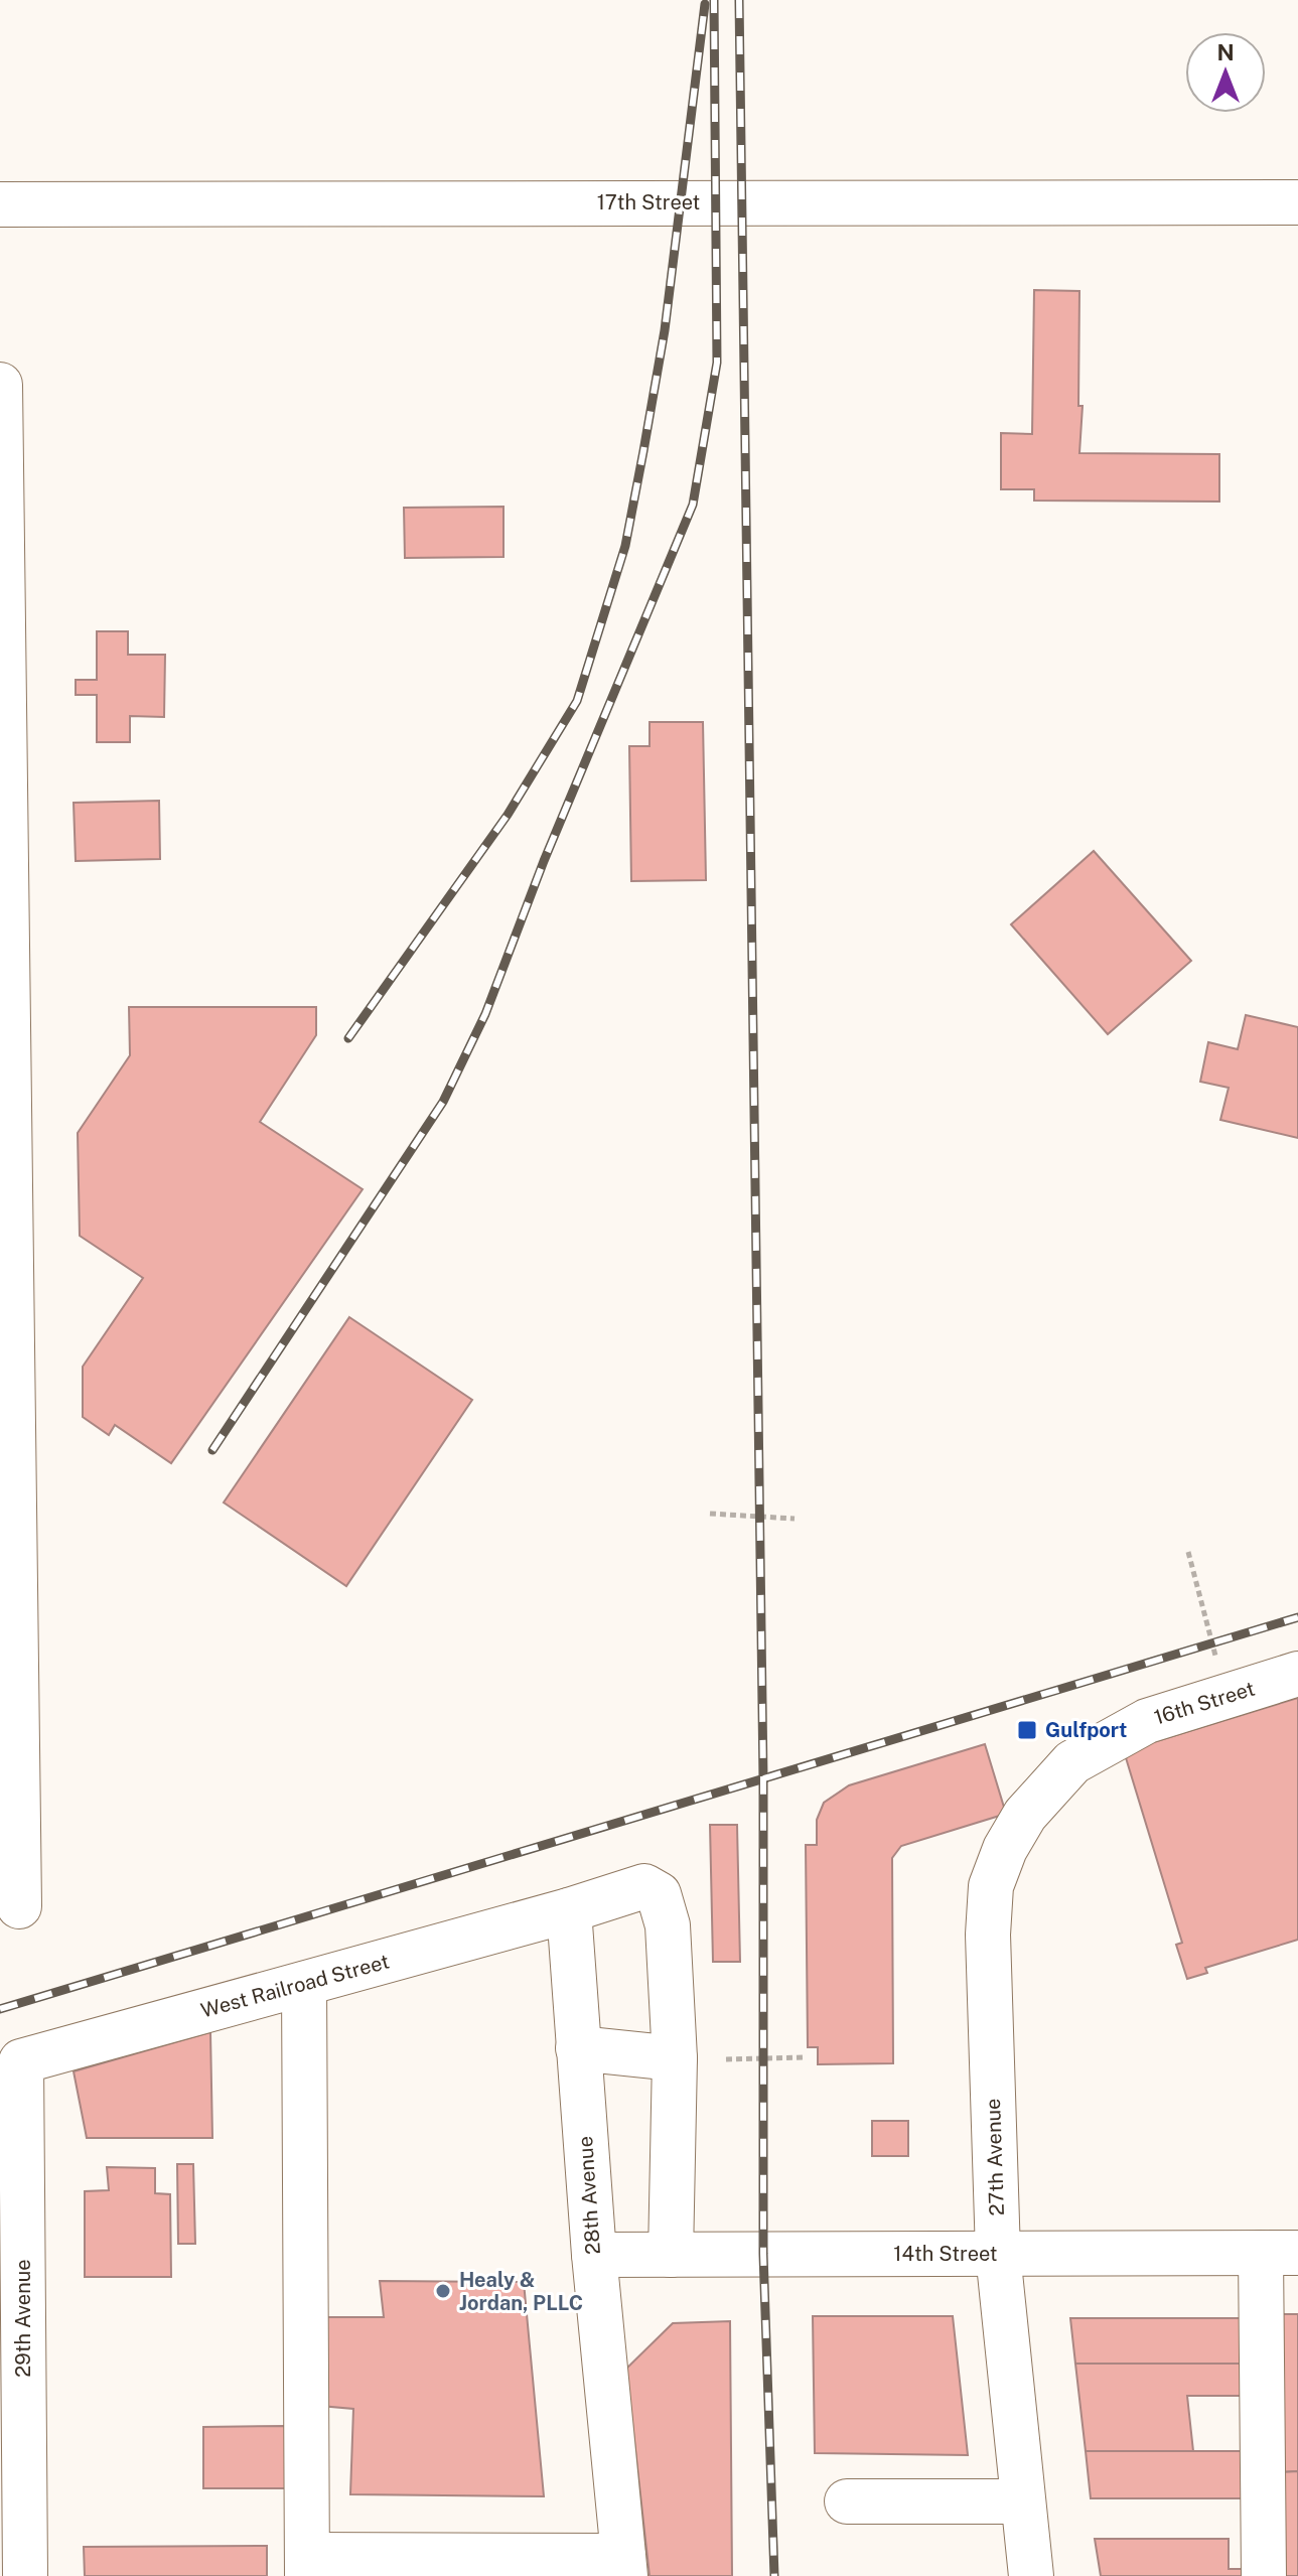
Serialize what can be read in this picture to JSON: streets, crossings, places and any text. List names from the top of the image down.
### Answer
{
  "streets": {
    "street": [
      "17th Street",
      "16th Street",
      "West Railroad Street",
      "27th Avenue",
      "28th Avenue",
      "14th Street",
      "29th Avenue"
    ]
  },
  "crossings": [
    ["16th Street", "27th Avenue"],
    ["West Railroad Street", "28th Avenue"],
    ["West Railroad Street", "29th Avenue"],
    ["27th Avenue", "14th Street"],
    ["28th Avenue", "14th Street"]
  ],
  "places": {
    "transit": ["Gulfport"],
    "other": ["Healy & Jordan, PLLC"]
  },
  "north": "top"
}
